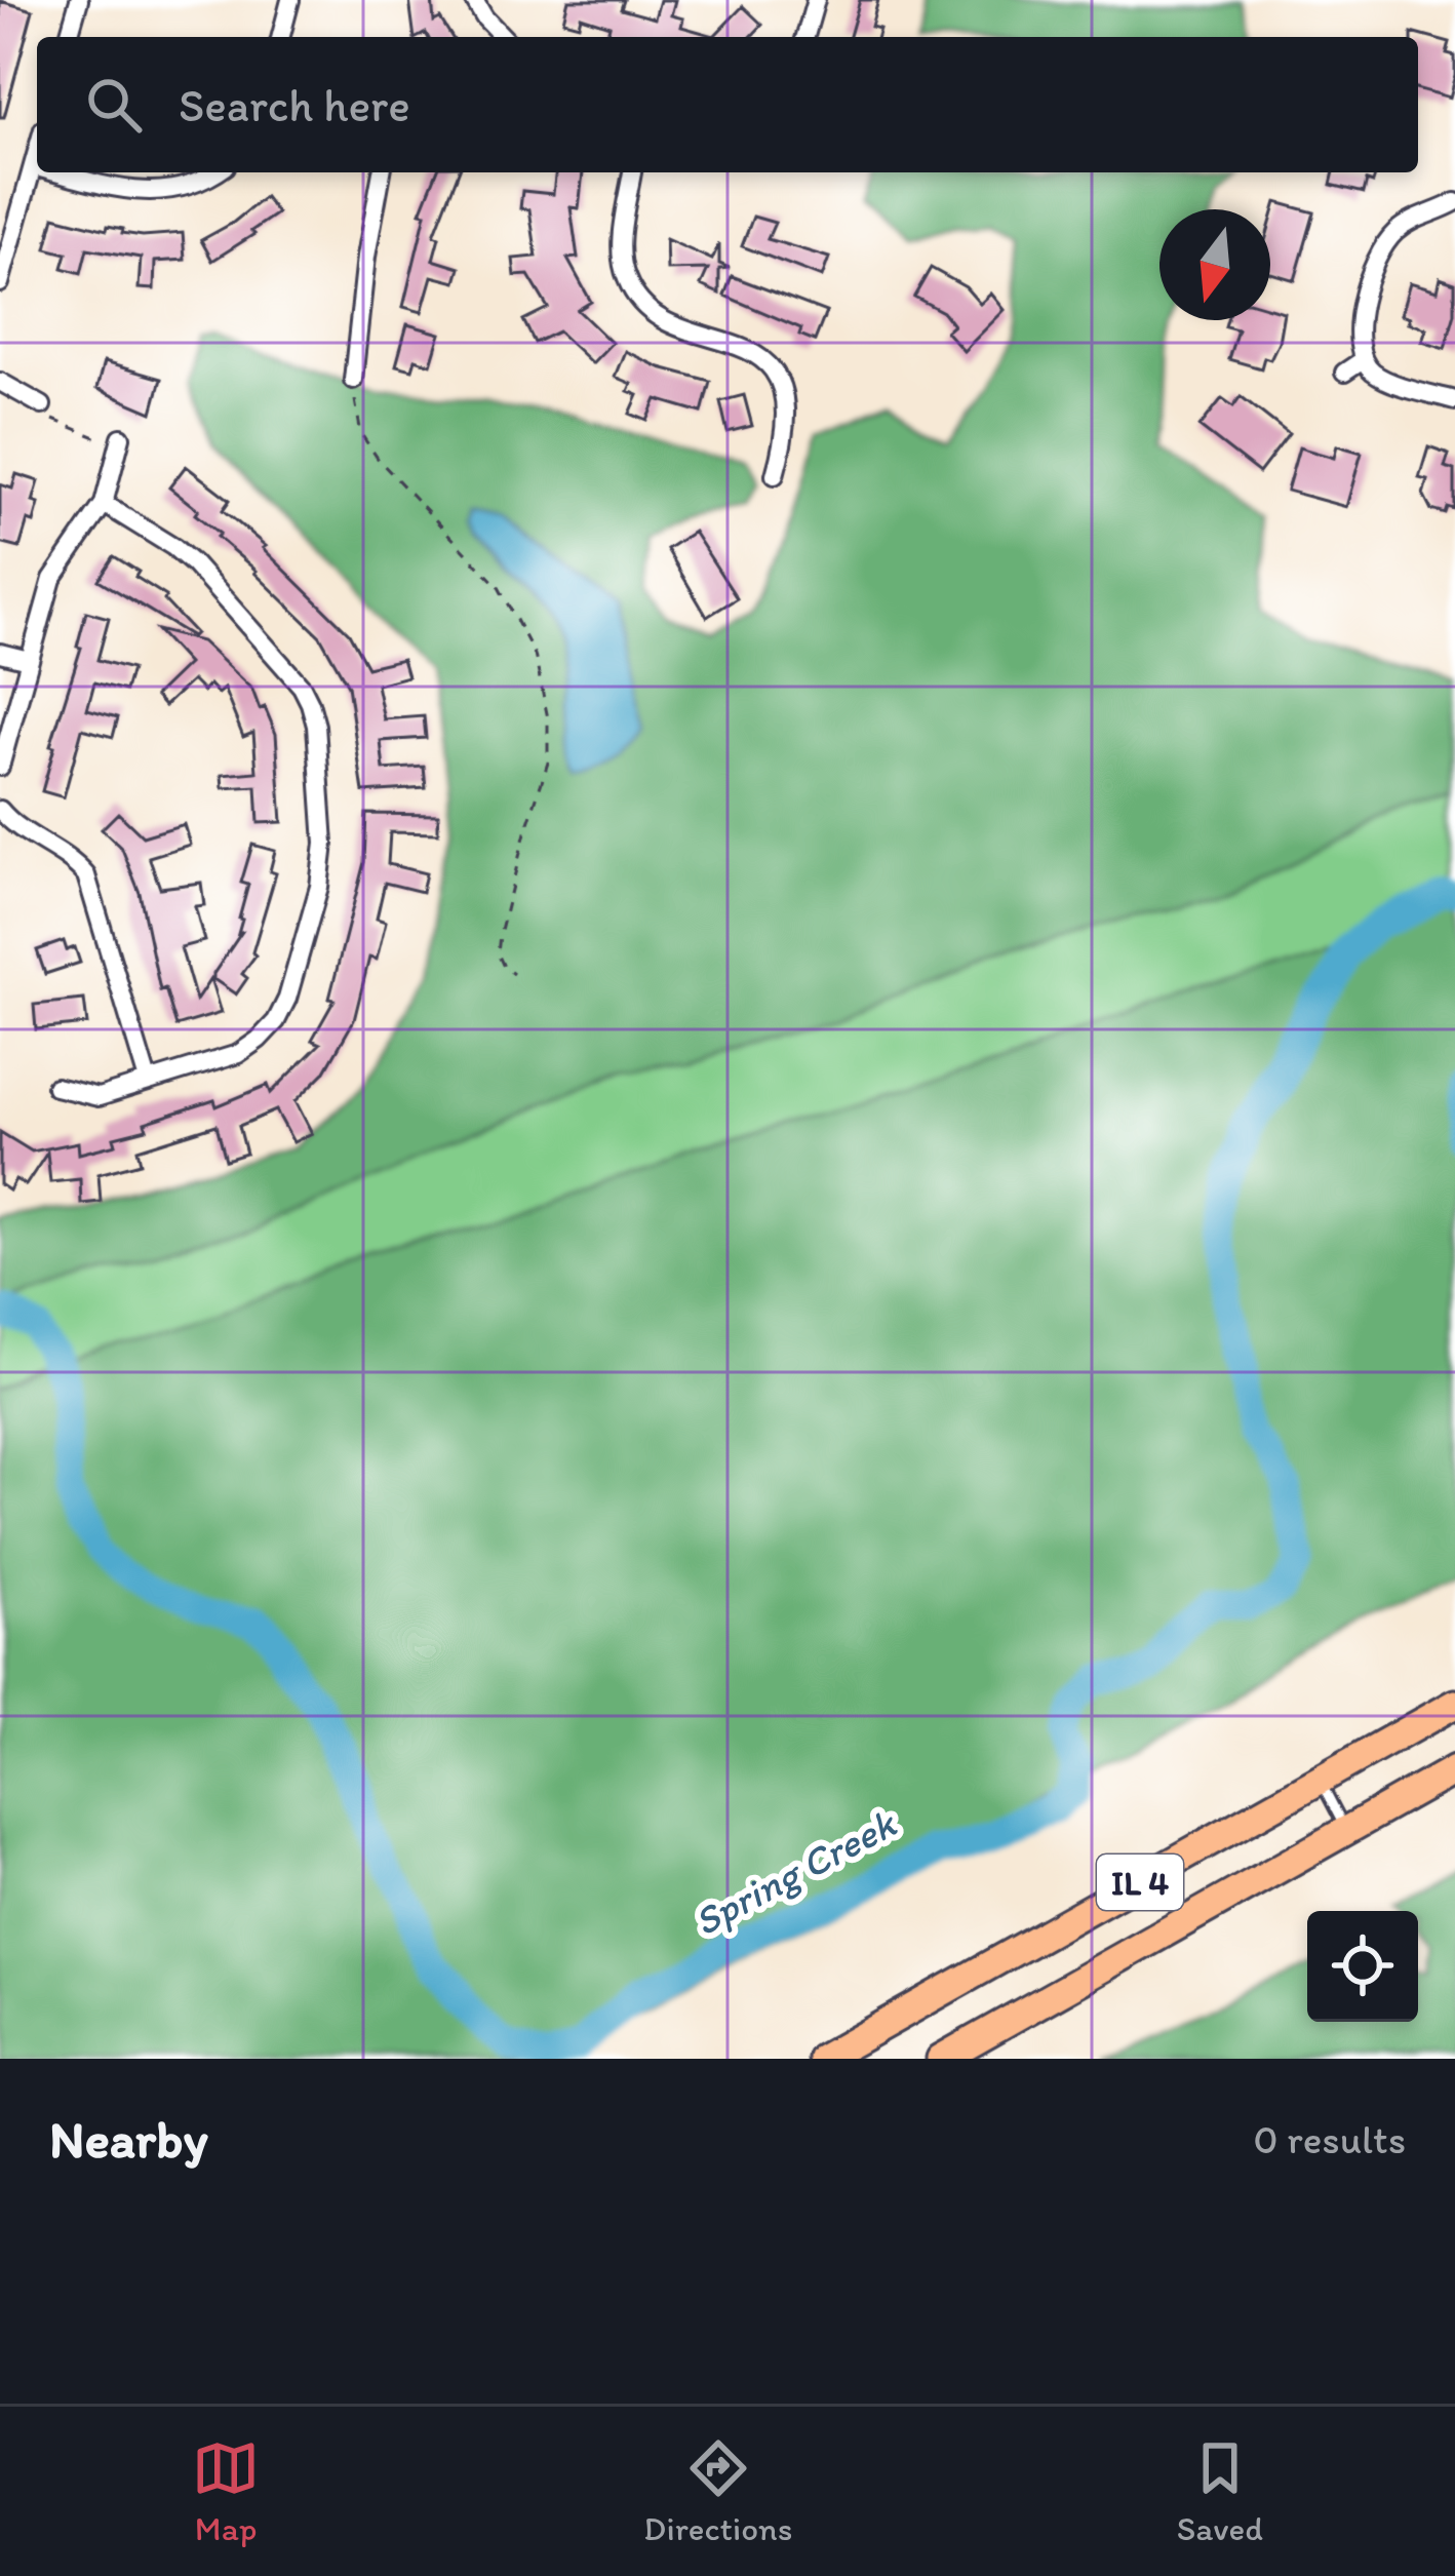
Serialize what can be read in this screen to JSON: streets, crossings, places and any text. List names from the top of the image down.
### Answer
{
  "streets": {
    "highway": ["IL 4"]
  },
  "water": ["Spring Creek"],
  "north": "bottom",
  "page": {
    "search": "Search here",
    "heading": ["Nearby", "0 results"],
    "nav": ["Map", "Directions", "Saved"]
  }
}
